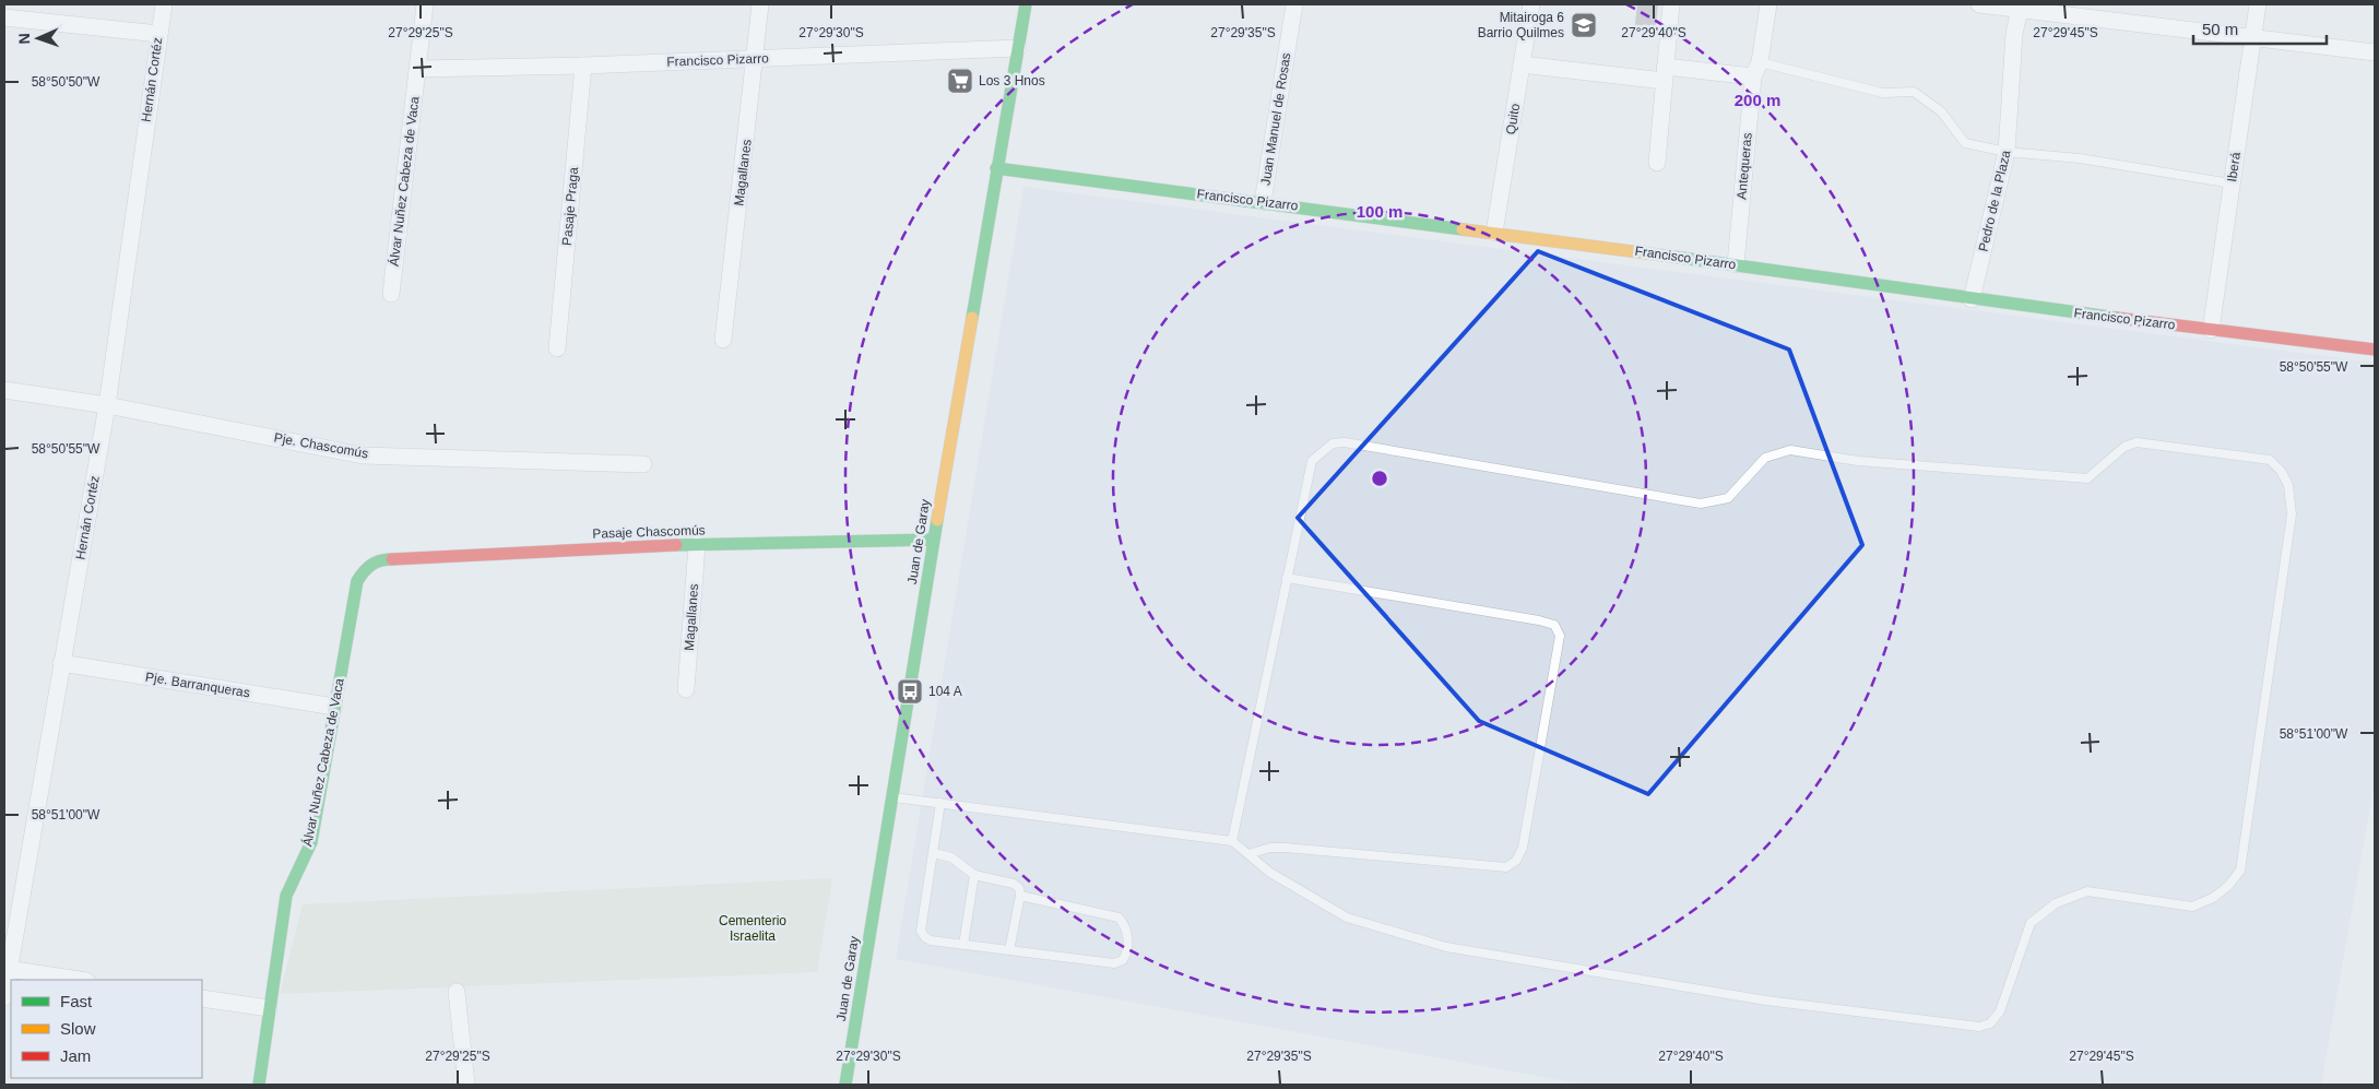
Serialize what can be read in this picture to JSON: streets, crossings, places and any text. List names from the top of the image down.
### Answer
{
  "streets": {
    "street": [
      "Francisco Pizarro",
      "Hernán Cortéz",
      "Juan Manuel de Rosas",
      "Quito",
      "Antequeras",
      "Iberá",
      "Magallanes",
      "Álvar Nuñez Cabeza de Vaca",
      "Pedro de la Plaza",
      "Pasaje Praga",
      "Pje. Chascomús",
      "Pasaje Chascomús",
      "Juan de Garay",
      "Pje. Barranqueras"
    ]
  },
  "crossings": [
    ["Francisco Pizarro", "Juan Manuel de Rosas"],
    ["Francisco Pizarro", "Quito"],
    ["Francisco Pizarro", "Antequeras"],
    ["Francisco Pizarro", "Iberá"],
    ["Francisco Pizarro", "Magallanes"],
    ["Francisco Pizarro", "Álvar Nuñez Cabeza de Vaca"],
    ["Francisco Pizarro", "Pedro de la Plaza"],
    ["Francisco Pizarro", "Pasaje Praga"],
    ["Francisco Pizarro", "Juan de Garay"],
    ["Hernán Cortéz", "Pje. Chascomús"],
    ["Hernán Cortéz", "Pje. Barranqueras"],
    ["Magallanes", "Pasaje Chascomús"],
    ["Álvar Nuñez Cabeza de Vaca", "Pasaje Chascomús"],
    ["Álvar Nuñez Cabeza de Vaca", "Pje. Barranqueras"],
    ["Pasaje Chascomús", "Juan de Garay"]
  ],
  "parks": ["Cementerio Israelita"],
  "places": {
    "school or university": ["Mitairoga 6 Barrio Quilmes"],
    "supermarket": ["Los 3 Hnos"],
    "bus stop": ["104 A"]
  },
  "legend": ["Fast", "Slow", "Jam"],
  "scale_bar": "50 m",
  "north": "left",
  "coordinates": [
    "27°29'25\"S",
    "27°29'30\"S",
    "27°29'35\"S",
    "27°29'40\"S",
    "27°29'45\"S",
    "58°50'50\"W",
    "58°50'55\"W",
    "58°51'00\"W"
  ],
  "rings": ["200 m", "100 m"]
}
